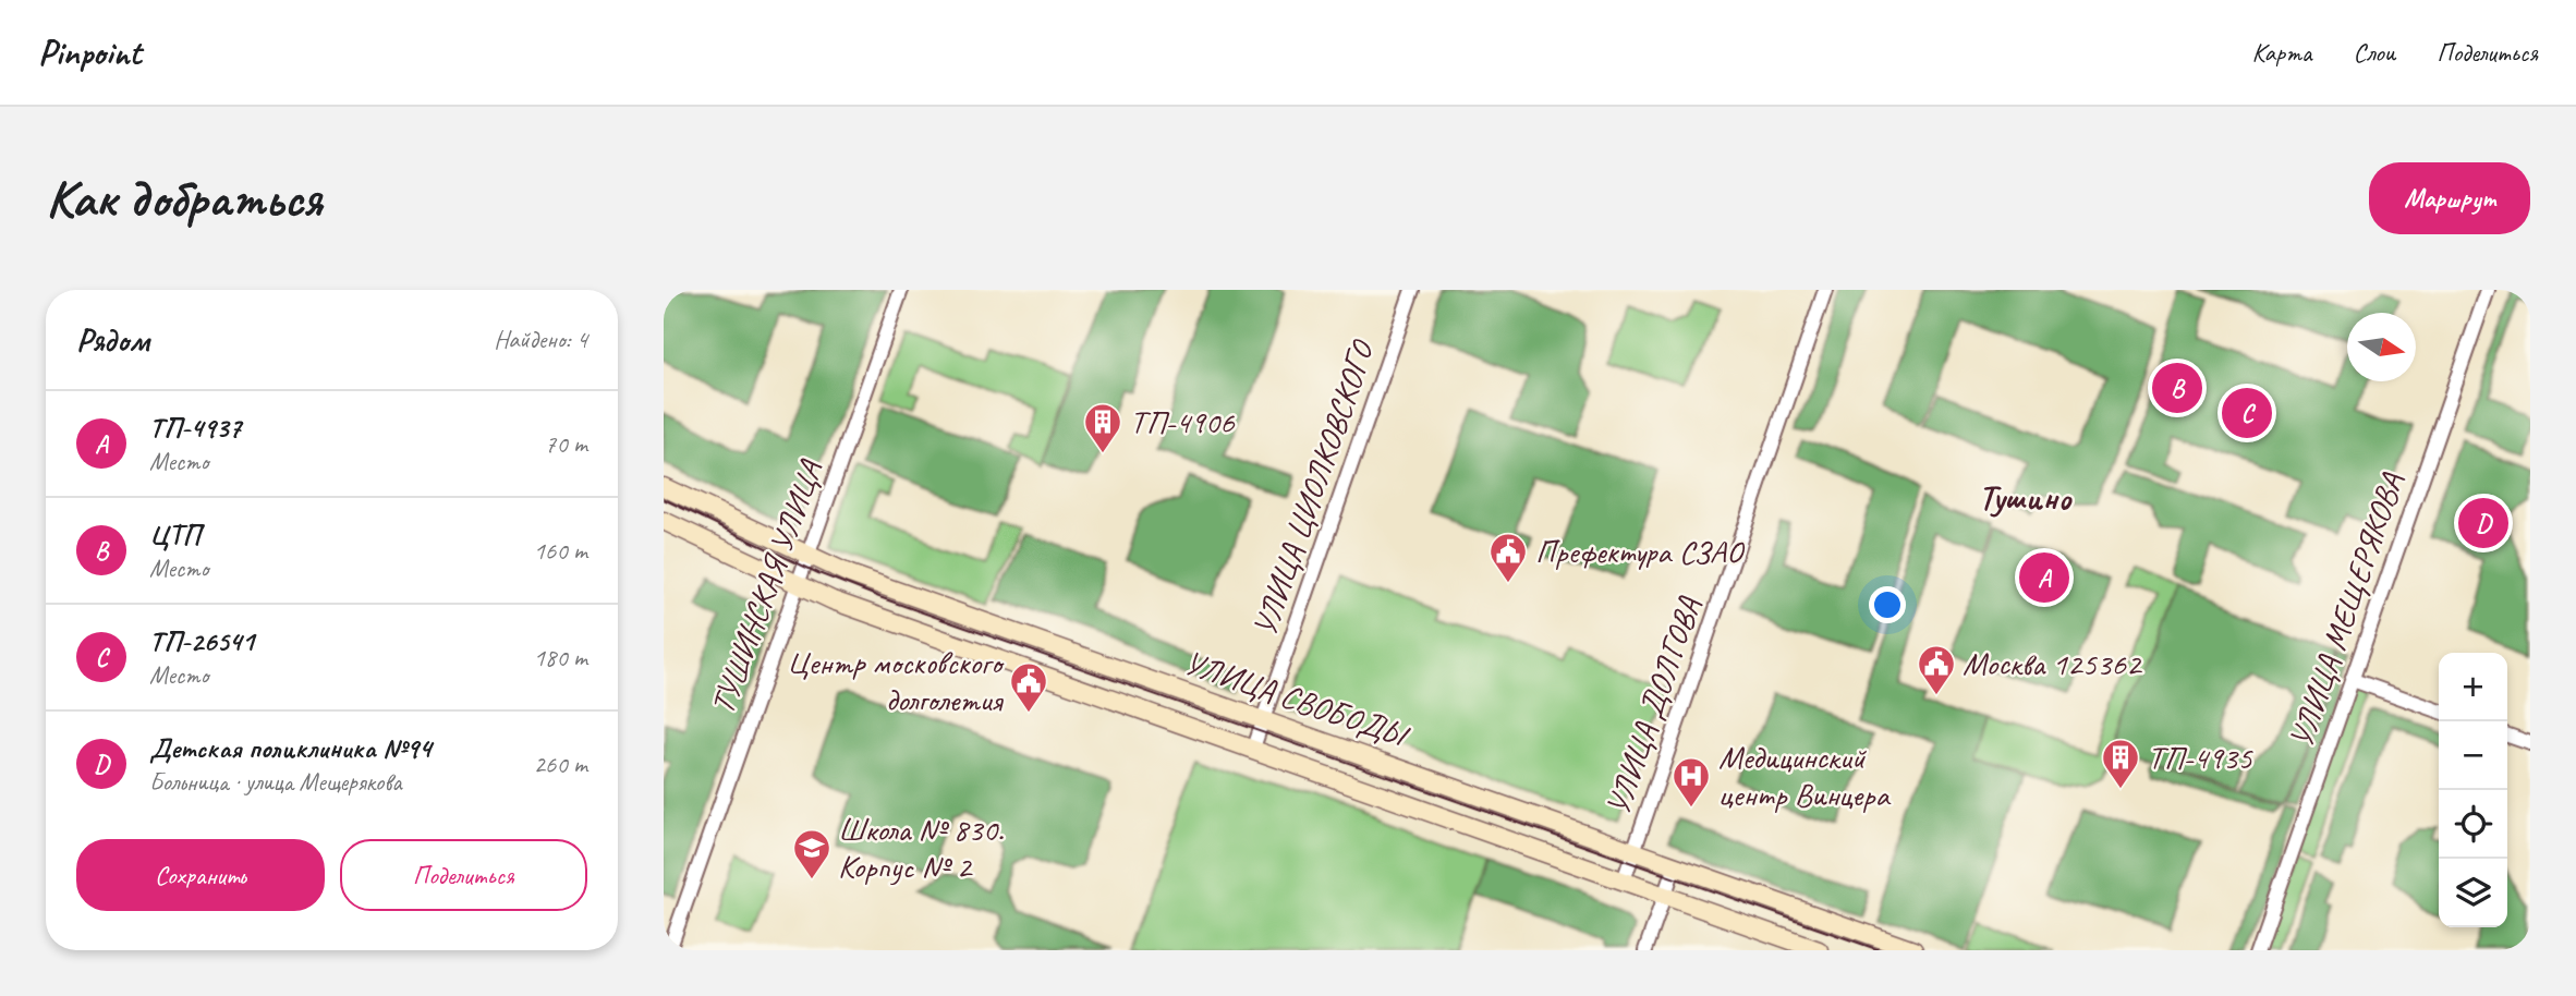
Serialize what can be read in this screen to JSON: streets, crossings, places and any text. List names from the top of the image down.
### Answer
{
  "streets": {
    "main road": ["УЛИЦА СВОБОДЫ"],
    "street": [
      "УЛИЦА ЦИОЛКОВСКОГО",
      "ТУШИНСКАЯ УЛИЦА",
      "УЛИЦА МЕЩЕРЯКОВА",
      "УЛИЦА ДОЛГОВА"
    ]
  },
  "crossings": [
    ["УЛИЦА ЦИОЛКОВСКОГО", "УЛИЦА СВОБОДЫ"],
    ["ТУШИНСКАЯ УЛИЦА", "УЛИЦА СВОБОДЫ"],
    ["УЛИЦА СВОБОДЫ", "УЛИЦА ДОЛГОВА"]
  ],
  "districts": ["Тушино"],
  "places": {
    "building": ["ТП-4906", "ТП-4935"],
    "public building": ["Префектура СЗАО", "Москва 125362", "Центр московского долголетия"],
    "hospital": ["Медицинский центр Винцера"],
    "school or university": ["Школа № 830. Корпус № 2"]
  },
  "north": "right",
  "page": {
    "header": "Pinpoint",
    "nav": ["Карта", "Слои", "Поделиться"],
    "buttons": [
      "Маршрут",
      ["Сохранить", "Поделиться"]
    ],
    "title": "Как добраться",
    "heading": ["Рядом", "Найдено: 4"],
    "pins": [
      "B",
      "C",
      "D",
      "A"
    ],
    "list": [
      {
        "mark": "A",
        "name": "ТП-4937",
        "note": "Место",
        "value": "70 m"
      },
      {
        "mark": "B",
        "name": "ЦТП",
        "note": "Место",
        "value": "160 m"
      },
      {
        "mark": "C",
        "name": "ТП-26541",
        "note": "Место",
        "value": "180 m"
      },
      {
        "mark": "D",
        "name": "Детская поликлиника №94",
        "note": "Больница · улица Мещерякова",
        "value": "260 m"
      }
    ],
    "map_buttons": ["+", "−"]
  }
}
